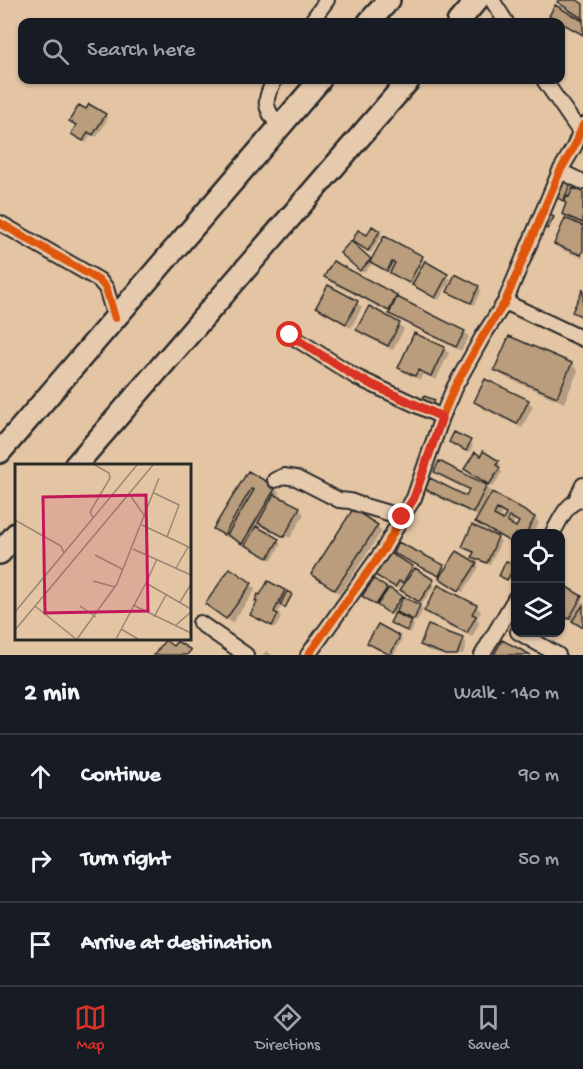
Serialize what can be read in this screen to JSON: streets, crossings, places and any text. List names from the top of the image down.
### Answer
{
  "page": {
    "search": "Search here",
    "heading": ["2 min", "Walk · 140 m"],
    "list": [
      ["Continue", "90 m"],
      ["Turn right", "50 m"],
      "Arrive at destination"
    ],
    "nav": ["Map", "Directions", "Saved"]
  }
}
